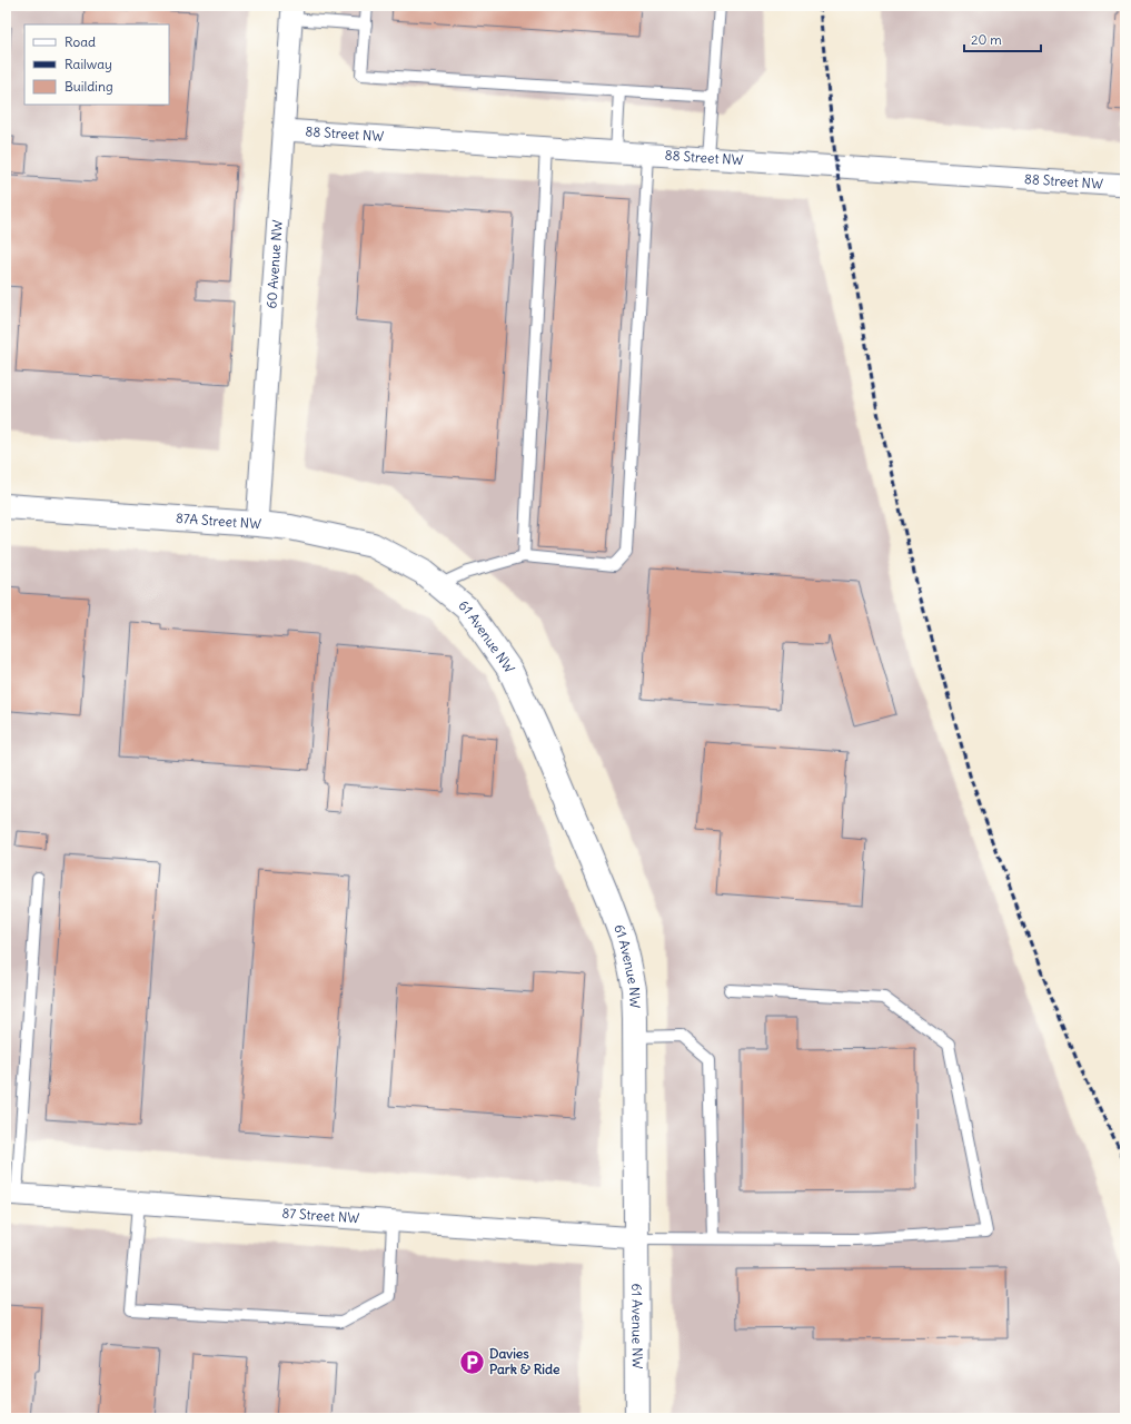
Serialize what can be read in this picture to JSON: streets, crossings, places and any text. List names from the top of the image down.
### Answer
{
  "streets": {
    "street": [
      "88 Street NW",
      "60 Avenue NW",
      "87A Street NW",
      "61 Avenue NW",
      "87 Street NW"
    ]
  },
  "crossings": [
    ["88 Street NW", "60 Avenue NW"],
    ["60 Avenue NW", "87A Street NW"],
    ["87A Street NW", "61 Avenue NW"],
    ["61 Avenue NW", "87 Street NW"]
  ],
  "places": {
    "parking": ["Davies Park & Ride"]
  },
  "legend": ["Road", "Railway", "Building"],
  "scale_bar": "20 m"
}
